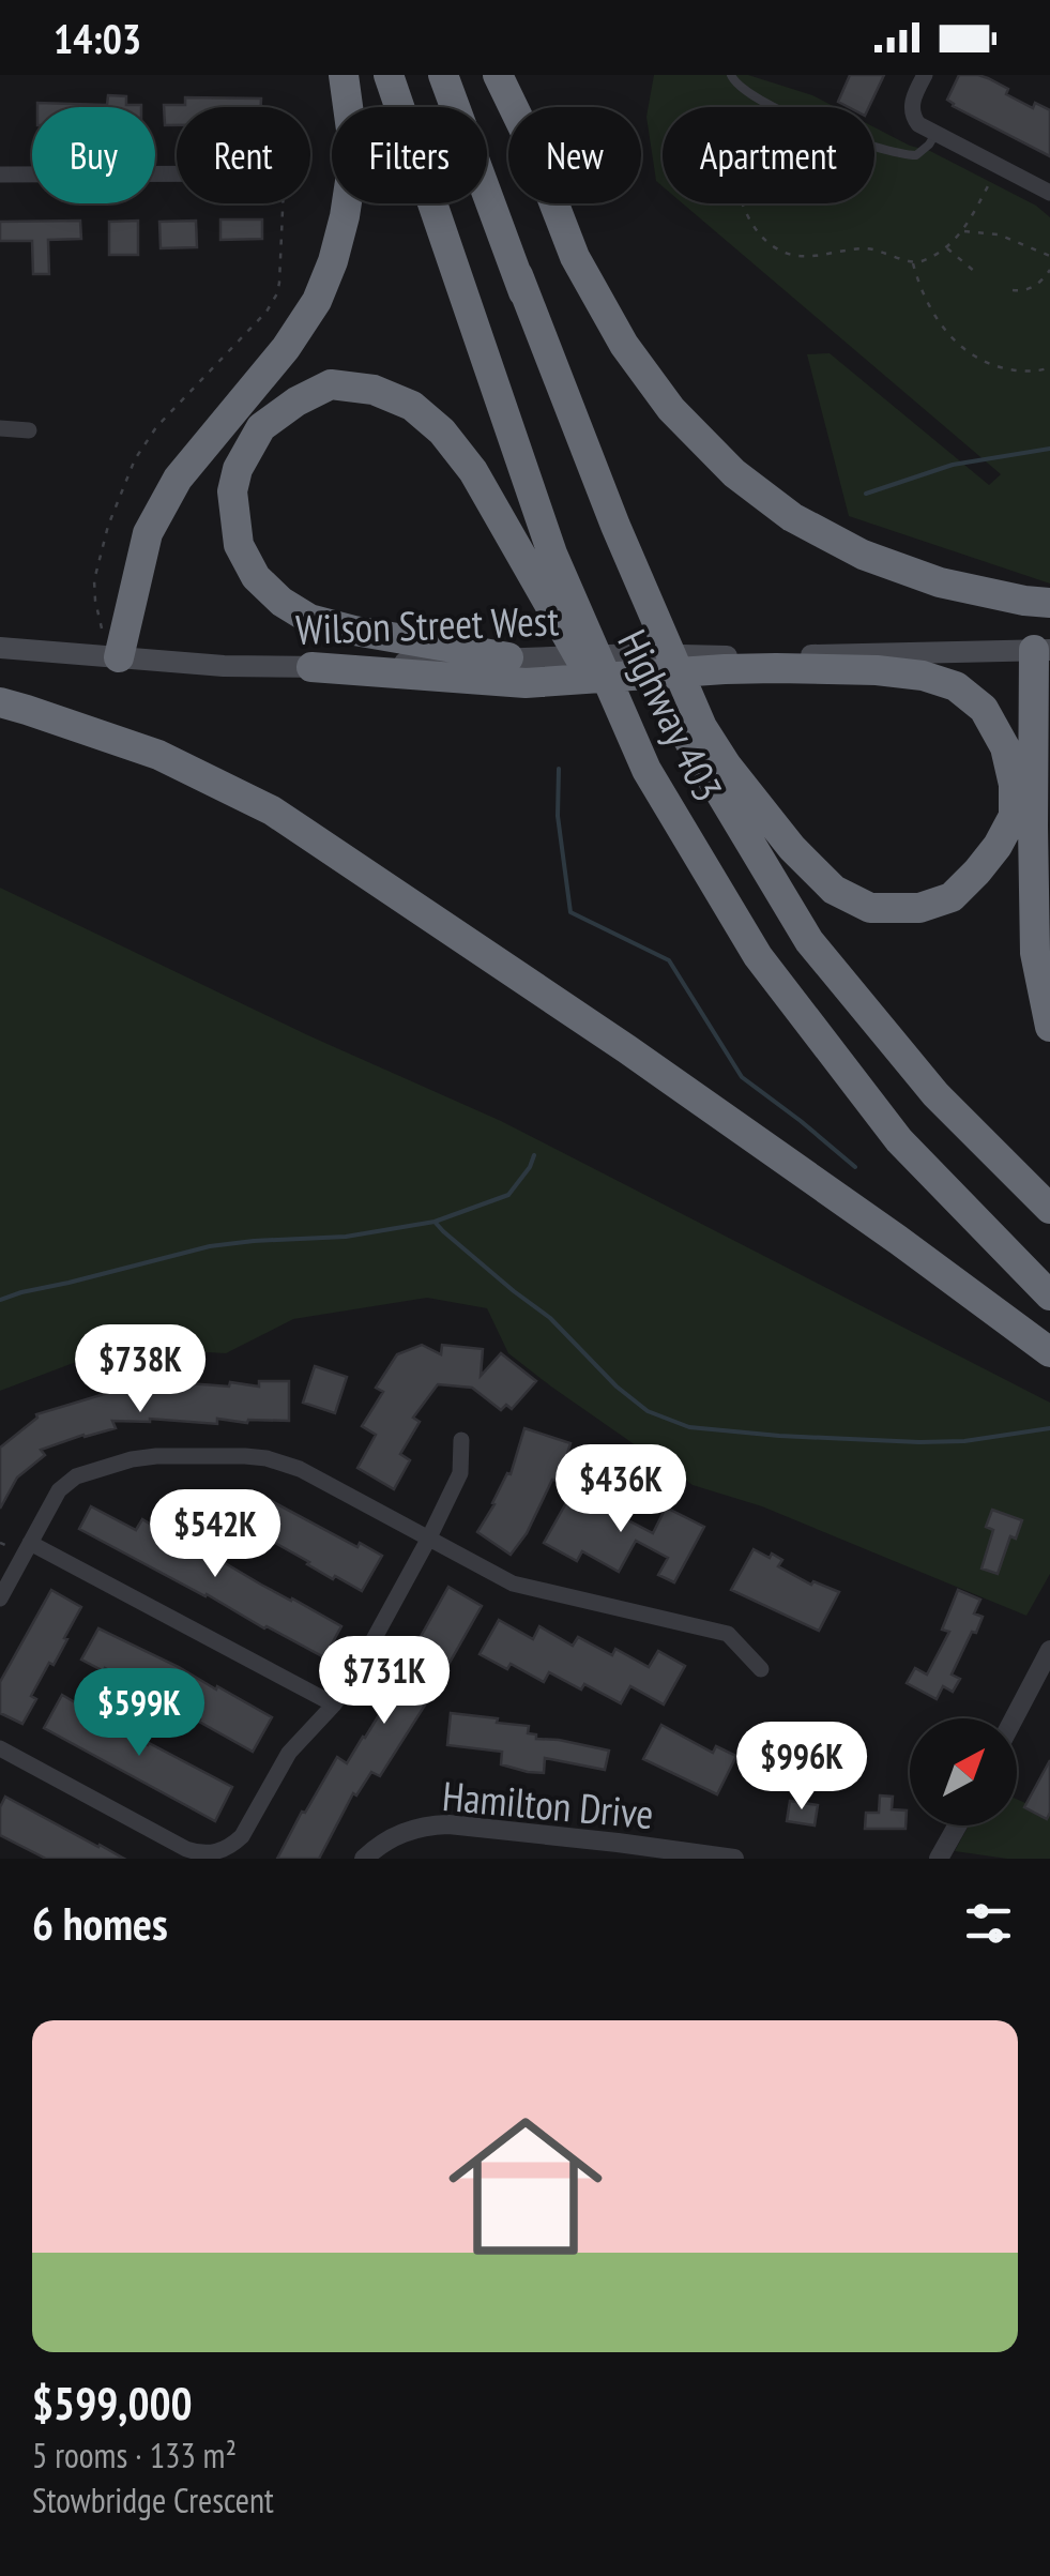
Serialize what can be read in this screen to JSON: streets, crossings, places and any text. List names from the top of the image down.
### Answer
{
  "streets": {
    "highway": ["Highway 403"],
    "main road": ["Wilson Street West"],
    "street": ["Hamilton Drive"]
  },
  "north": "top right",
  "page": {
    "status": "14:03",
    "chip": [
      "Buy",
      "Rent",
      "Filters",
      "New",
      "Apartment"
    ],
    "price": [
      "$738K",
      "$436K",
      "$542K",
      "$731K",
      "$599K",
      "$996K"
    ],
    "heading": "6 homes",
    "list": [
      {
        "name": "$599,000",
        "note": "5 rooms · 133 m² · Stowbridge Crescent"
      }
    ]
  }
}
